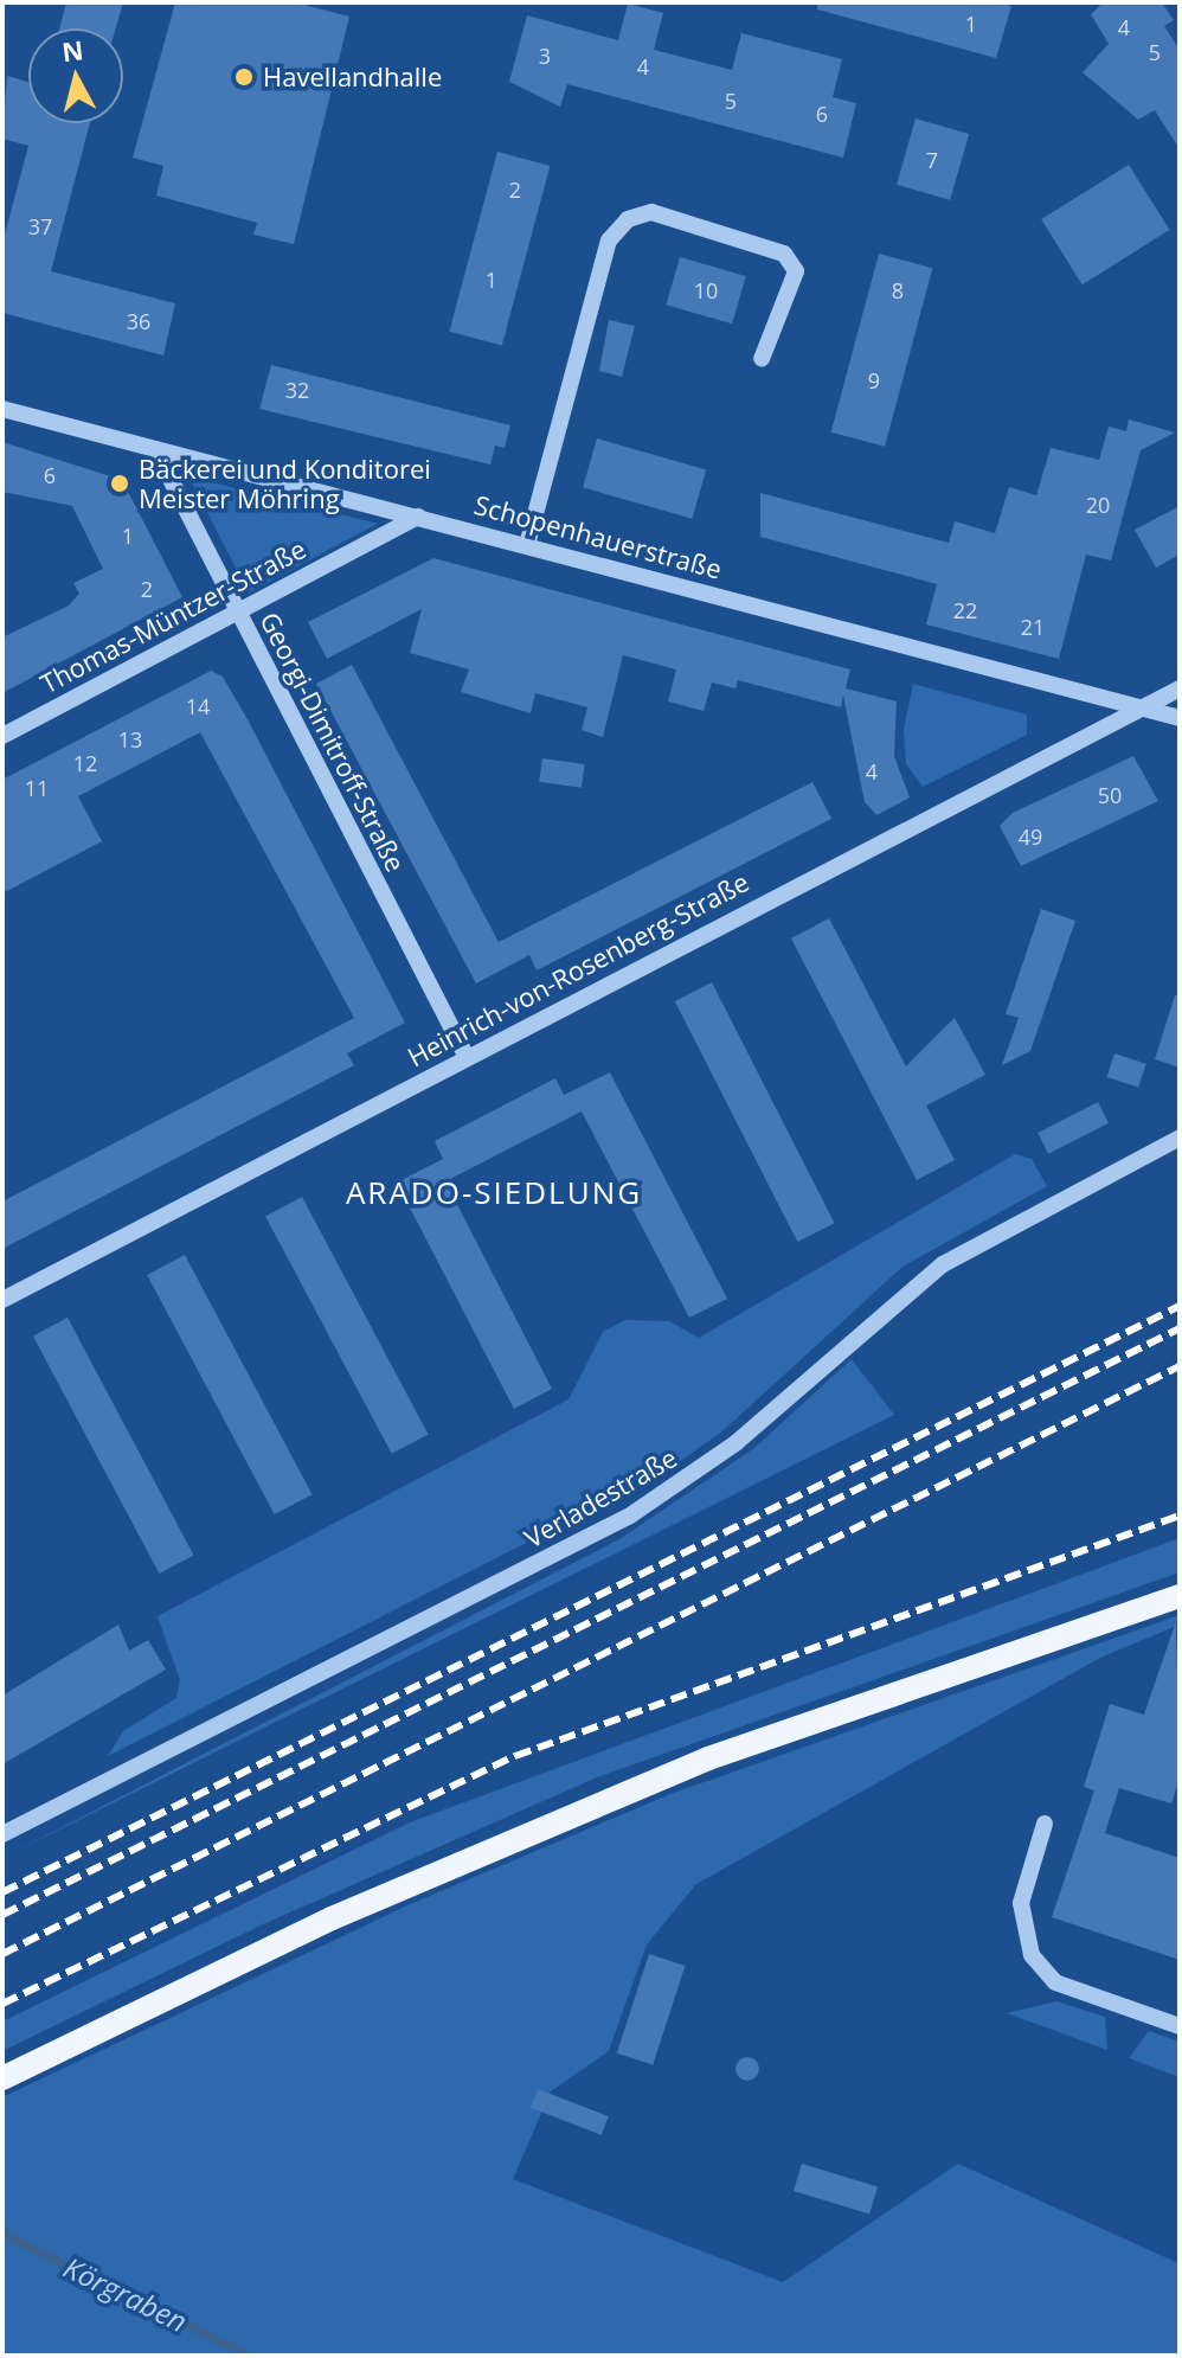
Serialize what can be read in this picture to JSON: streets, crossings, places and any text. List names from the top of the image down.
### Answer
{
  "streets": {
    "street": [
      "Schopenhauerstraße",
      "Thomas-Müntzer-Straße",
      "Georgi-Dimitroff-Straße",
      "Heinrich-von-Rosenberg-Straße",
      "Verladestraße"
    ]
  },
  "crossings": [
    ["Schopenhauerstraße", "Thomas-Müntzer-Straße"],
    ["Schopenhauerstraße", "Georgi-Dimitroff-Straße"],
    ["Schopenhauerstraße", "Heinrich-von-Rosenberg-Straße"],
    ["Thomas-Müntzer-Straße", "Georgi-Dimitroff-Straße"],
    ["Georgi-Dimitroff-Straße", "Heinrich-von-Rosenberg-Straße"]
  ],
  "districts": ["ARADO-SIEDLUNG"],
  "water": ["Körgraben"],
  "places": ["Havellandhalle", "Bäckerei und Konditorei Meister Möhring"],
  "house_numbers": [
    "1",
    "4",
    "5",
    "3",
    "4",
    "5",
    "6",
    "7",
    "2",
    "37",
    "1",
    "10",
    "8",
    "36",
    "9",
    "32",
    "6",
    "20",
    "1",
    "2",
    "22",
    "21",
    "14",
    "13",
    "12",
    "4",
    "11",
    "50",
    "49"
  ],
  "north": "top"
}
